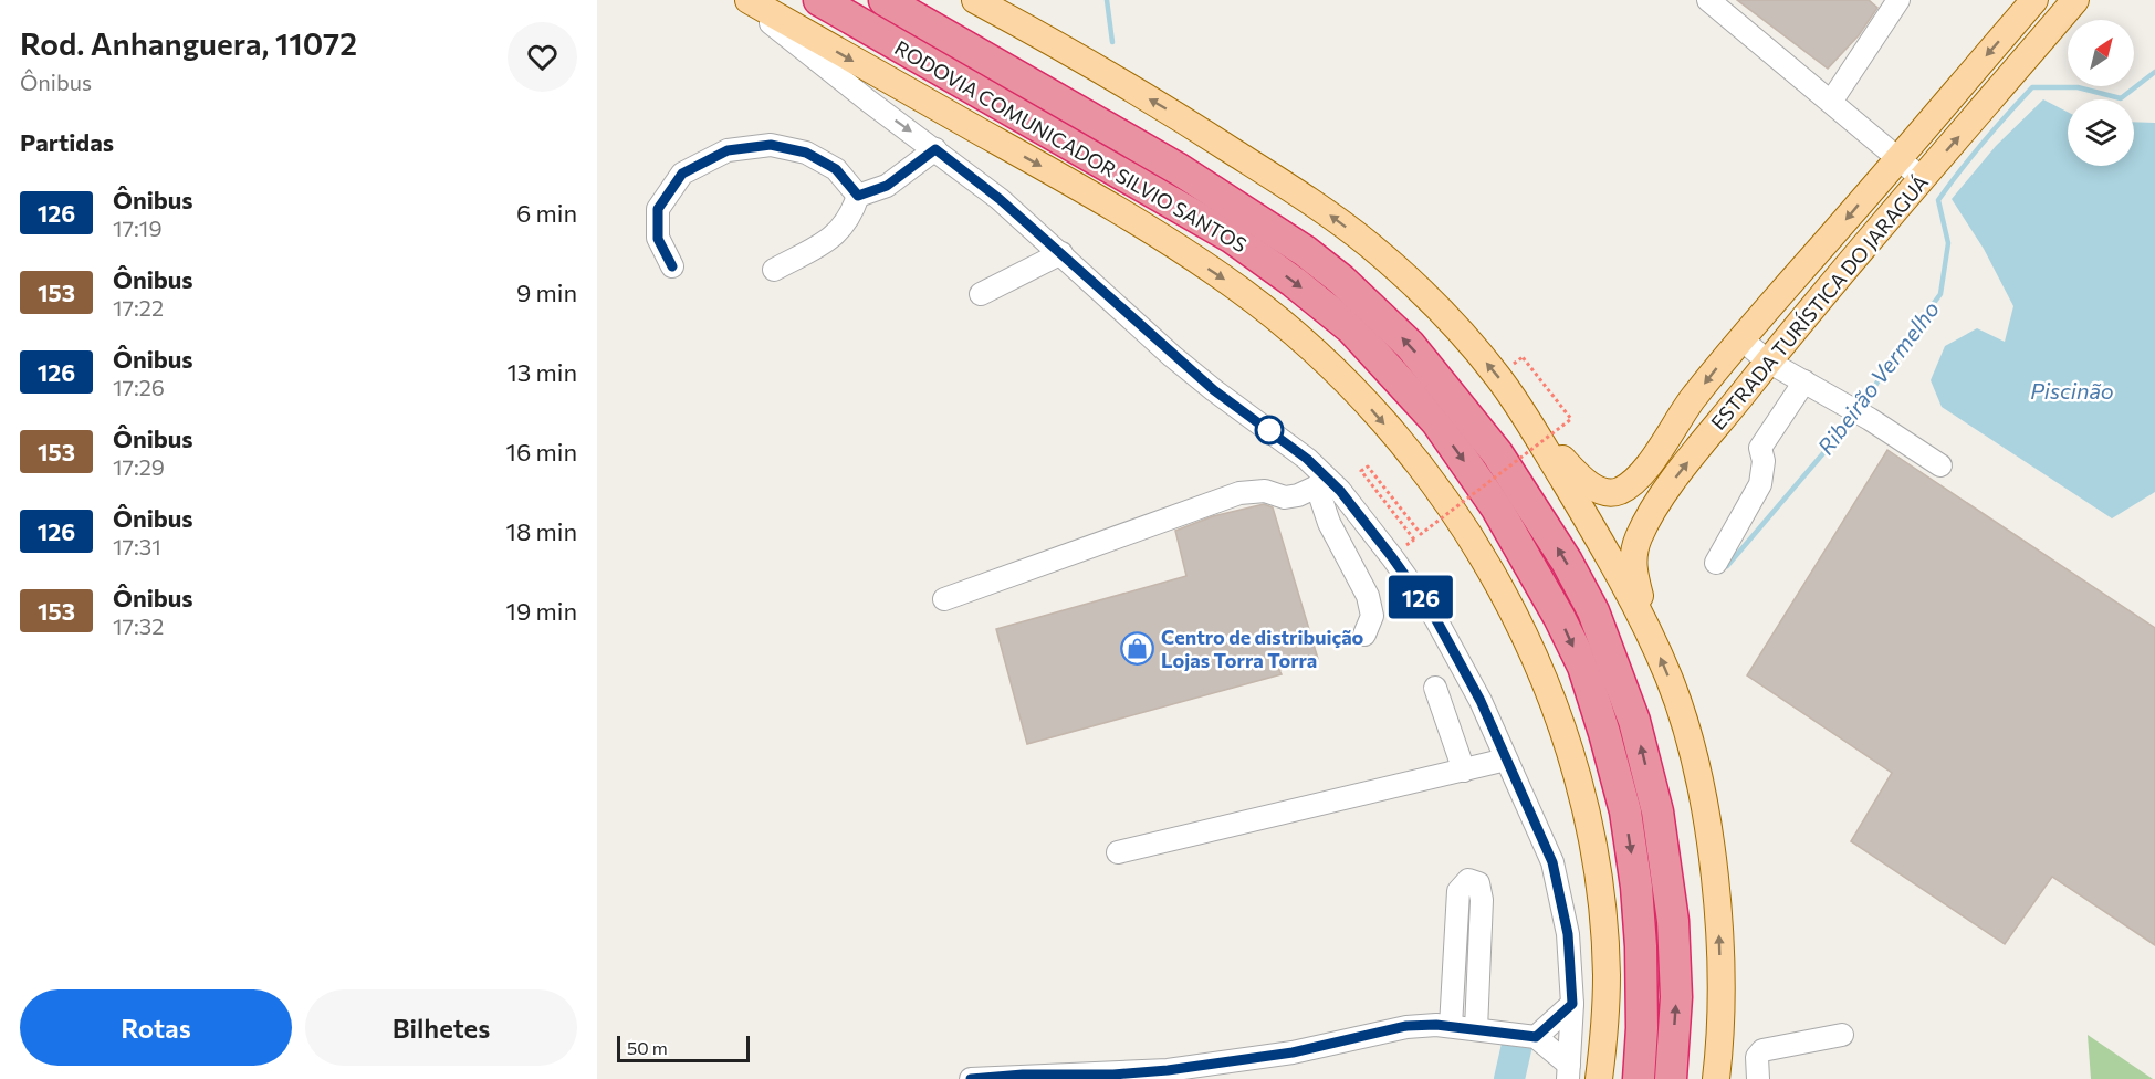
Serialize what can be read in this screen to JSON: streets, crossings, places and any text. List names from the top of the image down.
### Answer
{
  "streets": {
    "highway": ["RODOVIA COMUNICADOR SILVIO SANTOS"],
    "main road": ["ESTRADA TURÍSTICA DO JARAGUÁ"]
  },
  "water": ["Ribeirão Vermelho", "Piscinão"],
  "places": {
    "shop": ["Centro de distribuição Lojas Torra Torra"]
  },
  "lines": ["bus line 126"],
  "scale_bar": "50 m",
  "north": "top right",
  "page": {
    "heading": [
      ["Rod. Anhanguera, 11072", "Ônibus"],
      "Partidas"
    ],
    "on_map": "126",
    "list": [
      {
        "mark": "126",
        "name": "Ônibus",
        "note": "17:19",
        "value": "6 min"
      },
      {
        "mark": "153",
        "name": "Ônibus",
        "note": "17:22",
        "value": "9 min"
      },
      {
        "mark": "126",
        "name": "Ônibus",
        "note": "17:26",
        "value": "13 min"
      },
      {
        "mark": "153",
        "name": "Ônibus",
        "note": "17:29",
        "value": "16 min"
      },
      {
        "mark": "126",
        "name": "Ônibus",
        "note": "17:31",
        "value": "18 min"
      },
      {
        "mark": "153",
        "name": "Ônibus",
        "note": "17:32",
        "value": "19 min"
      }
    ],
    "buttons": ["Rotas", "Bilhetes"],
    "scale": "50 m"
  }
}
